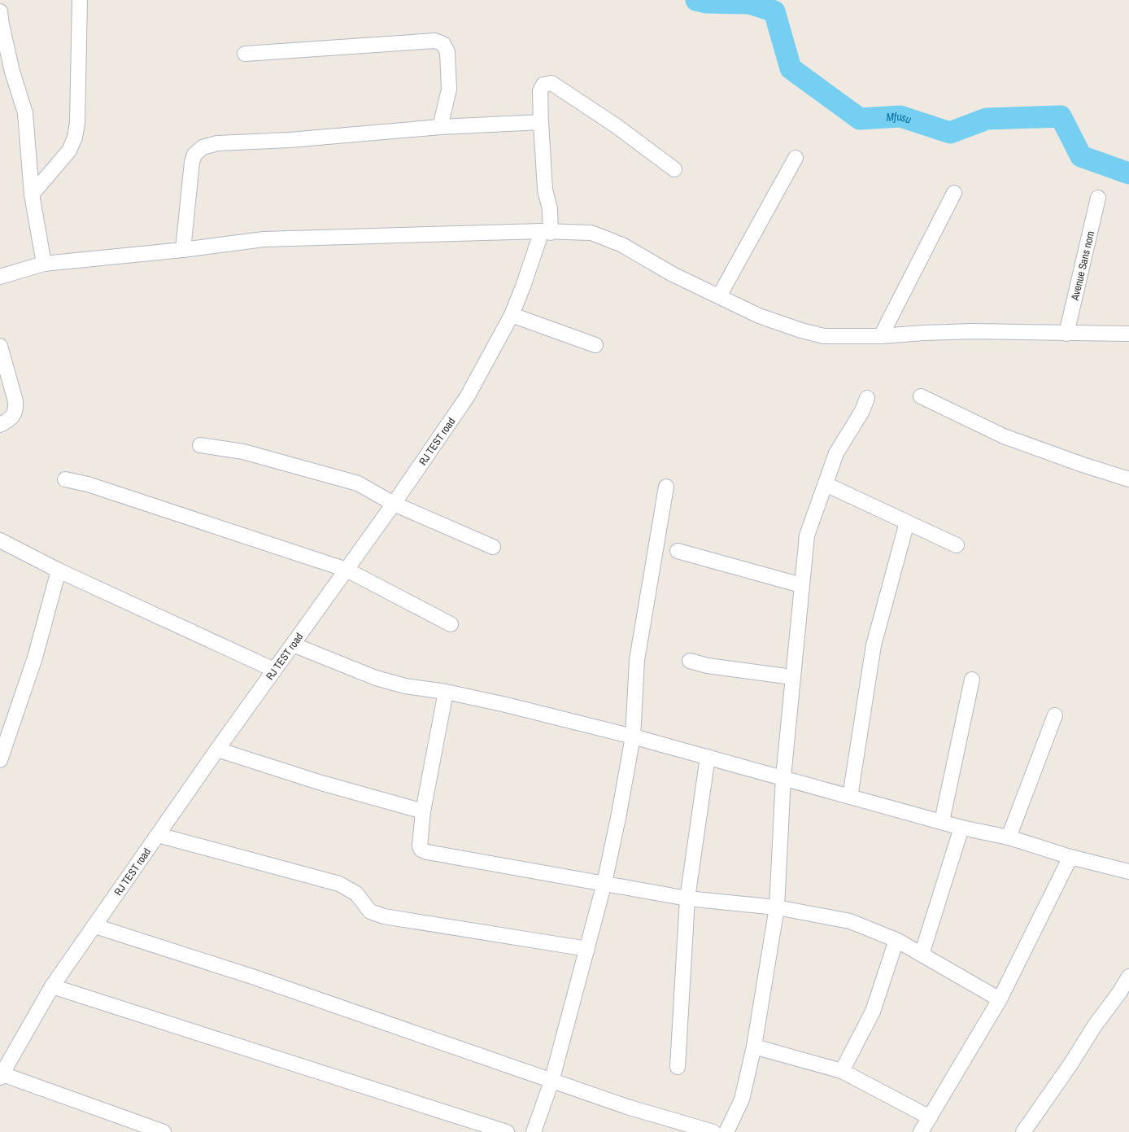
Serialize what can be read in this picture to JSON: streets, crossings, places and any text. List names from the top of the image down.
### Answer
{
  "streets": {
    "street": ["Avenue Sans nom", "RJ TEST road"]
  },
  "water": ["Mfusu"]
}
